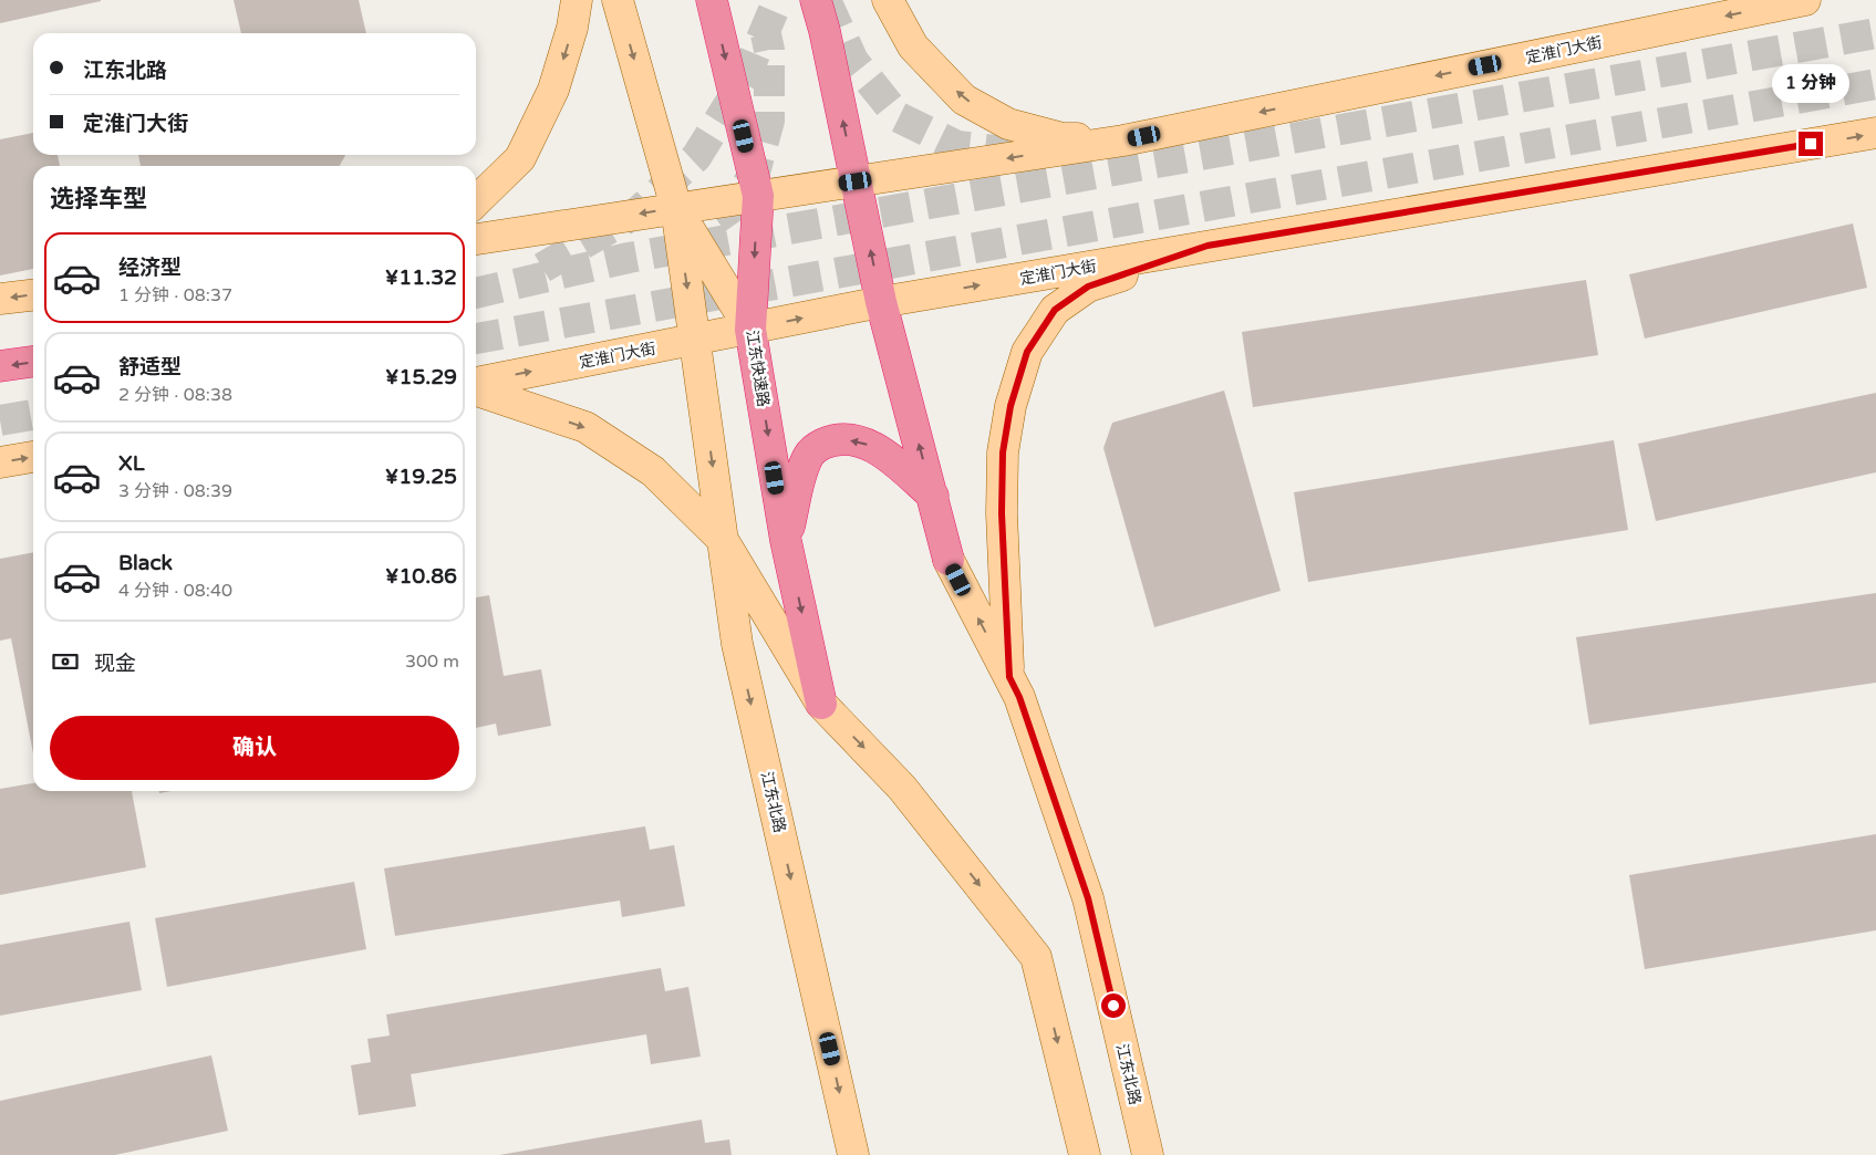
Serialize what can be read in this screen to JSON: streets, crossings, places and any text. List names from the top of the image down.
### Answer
{
  "streets": {
    "highway": ["江东快速路"],
    "main road": ["定淮门大街", "江东北路"]
  },
  "crossings": [
    ["定淮门大街", "江东快速路"],
    ["定淮门大街", "江东北路"]
  ],
  "page": {
    "banner": ["江东北路", "定淮门大街"],
    "bubble": "1 分钟",
    "heading": "选择车型",
    "list": [
      {
        "name": "经济型",
        "note": "1 分钟 · 08:37",
        "value": "¥11.32"
      },
      {
        "name": "舒适型",
        "note": "2 分钟 · 08:38",
        "value": "¥15.29"
      },
      {
        "name": "XL",
        "note": "3 分钟 · 08:39",
        "value": "¥19.25"
      },
      {
        "name": "Black",
        "note": "4 分钟 · 08:40",
        "value": "¥10.86"
      }
    ],
    "pay": ["现金", "300 m"],
    "buttons": "确认"
  }
}
